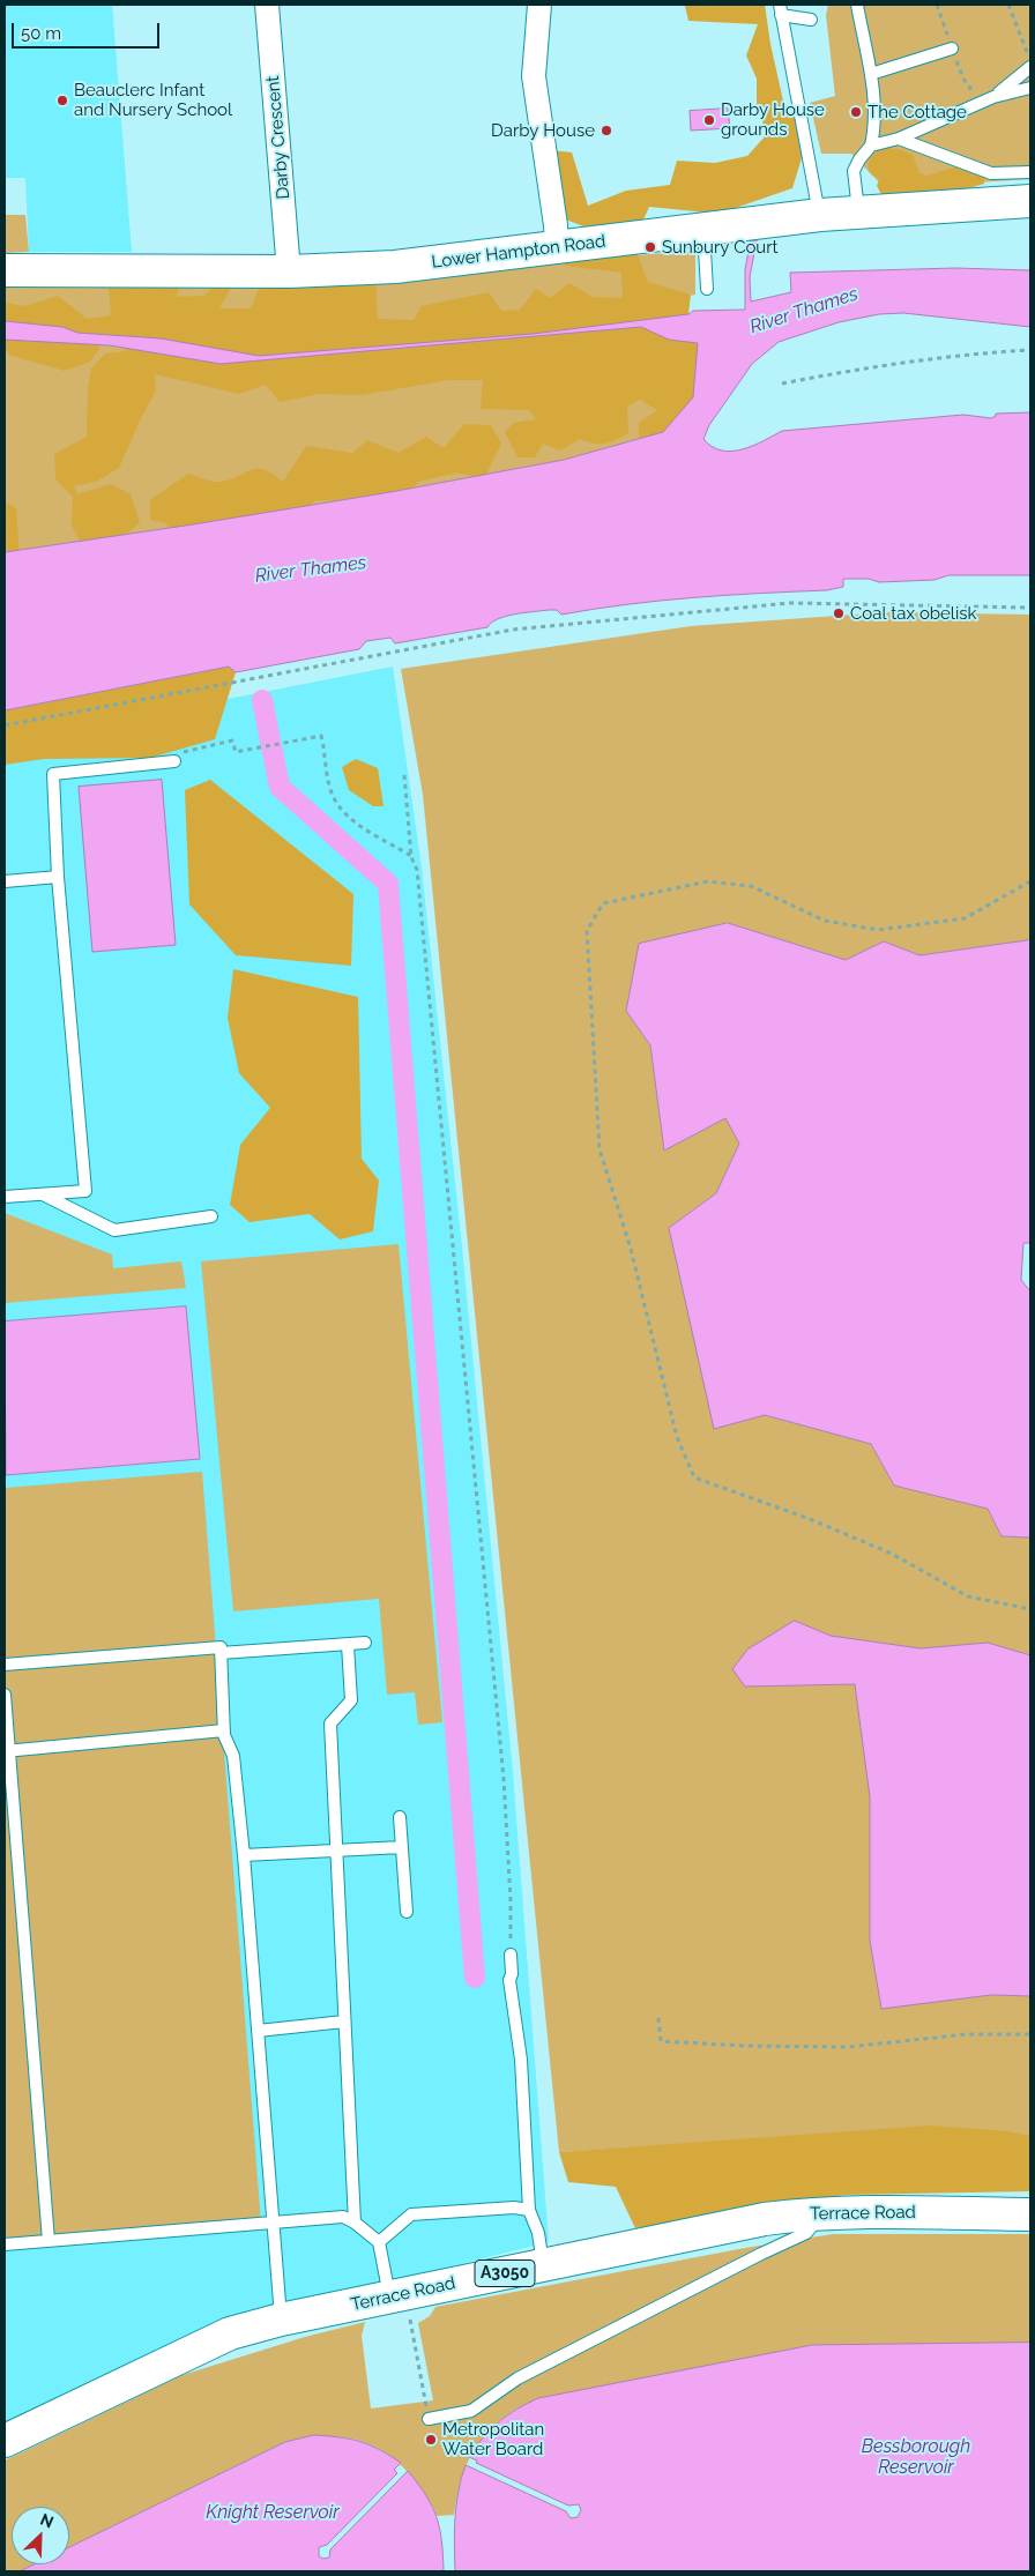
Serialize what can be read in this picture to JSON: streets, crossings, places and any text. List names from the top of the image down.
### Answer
{
  "streets": {
    "main road": ["Lower Hampton Road", "Terrace Road", "A3050"],
    "street": ["Darby Crescent"]
  },
  "crossings": [
    ["Darby Crescent", "Lower Hampton Road"]
  ],
  "water": ["River Thames", "Bessborough Reservoir", "Knight Reservoir"],
  "places": [
    "Beauclerc Infant and Nursery School",
    "The Cottage",
    "Darby House grounds",
    "Darby House",
    "Sunbury Court",
    "Coal tax obelisk",
    "Metropolitan Water Board"
  ],
  "scale_bar": "50 m",
  "north": "top right"
}
